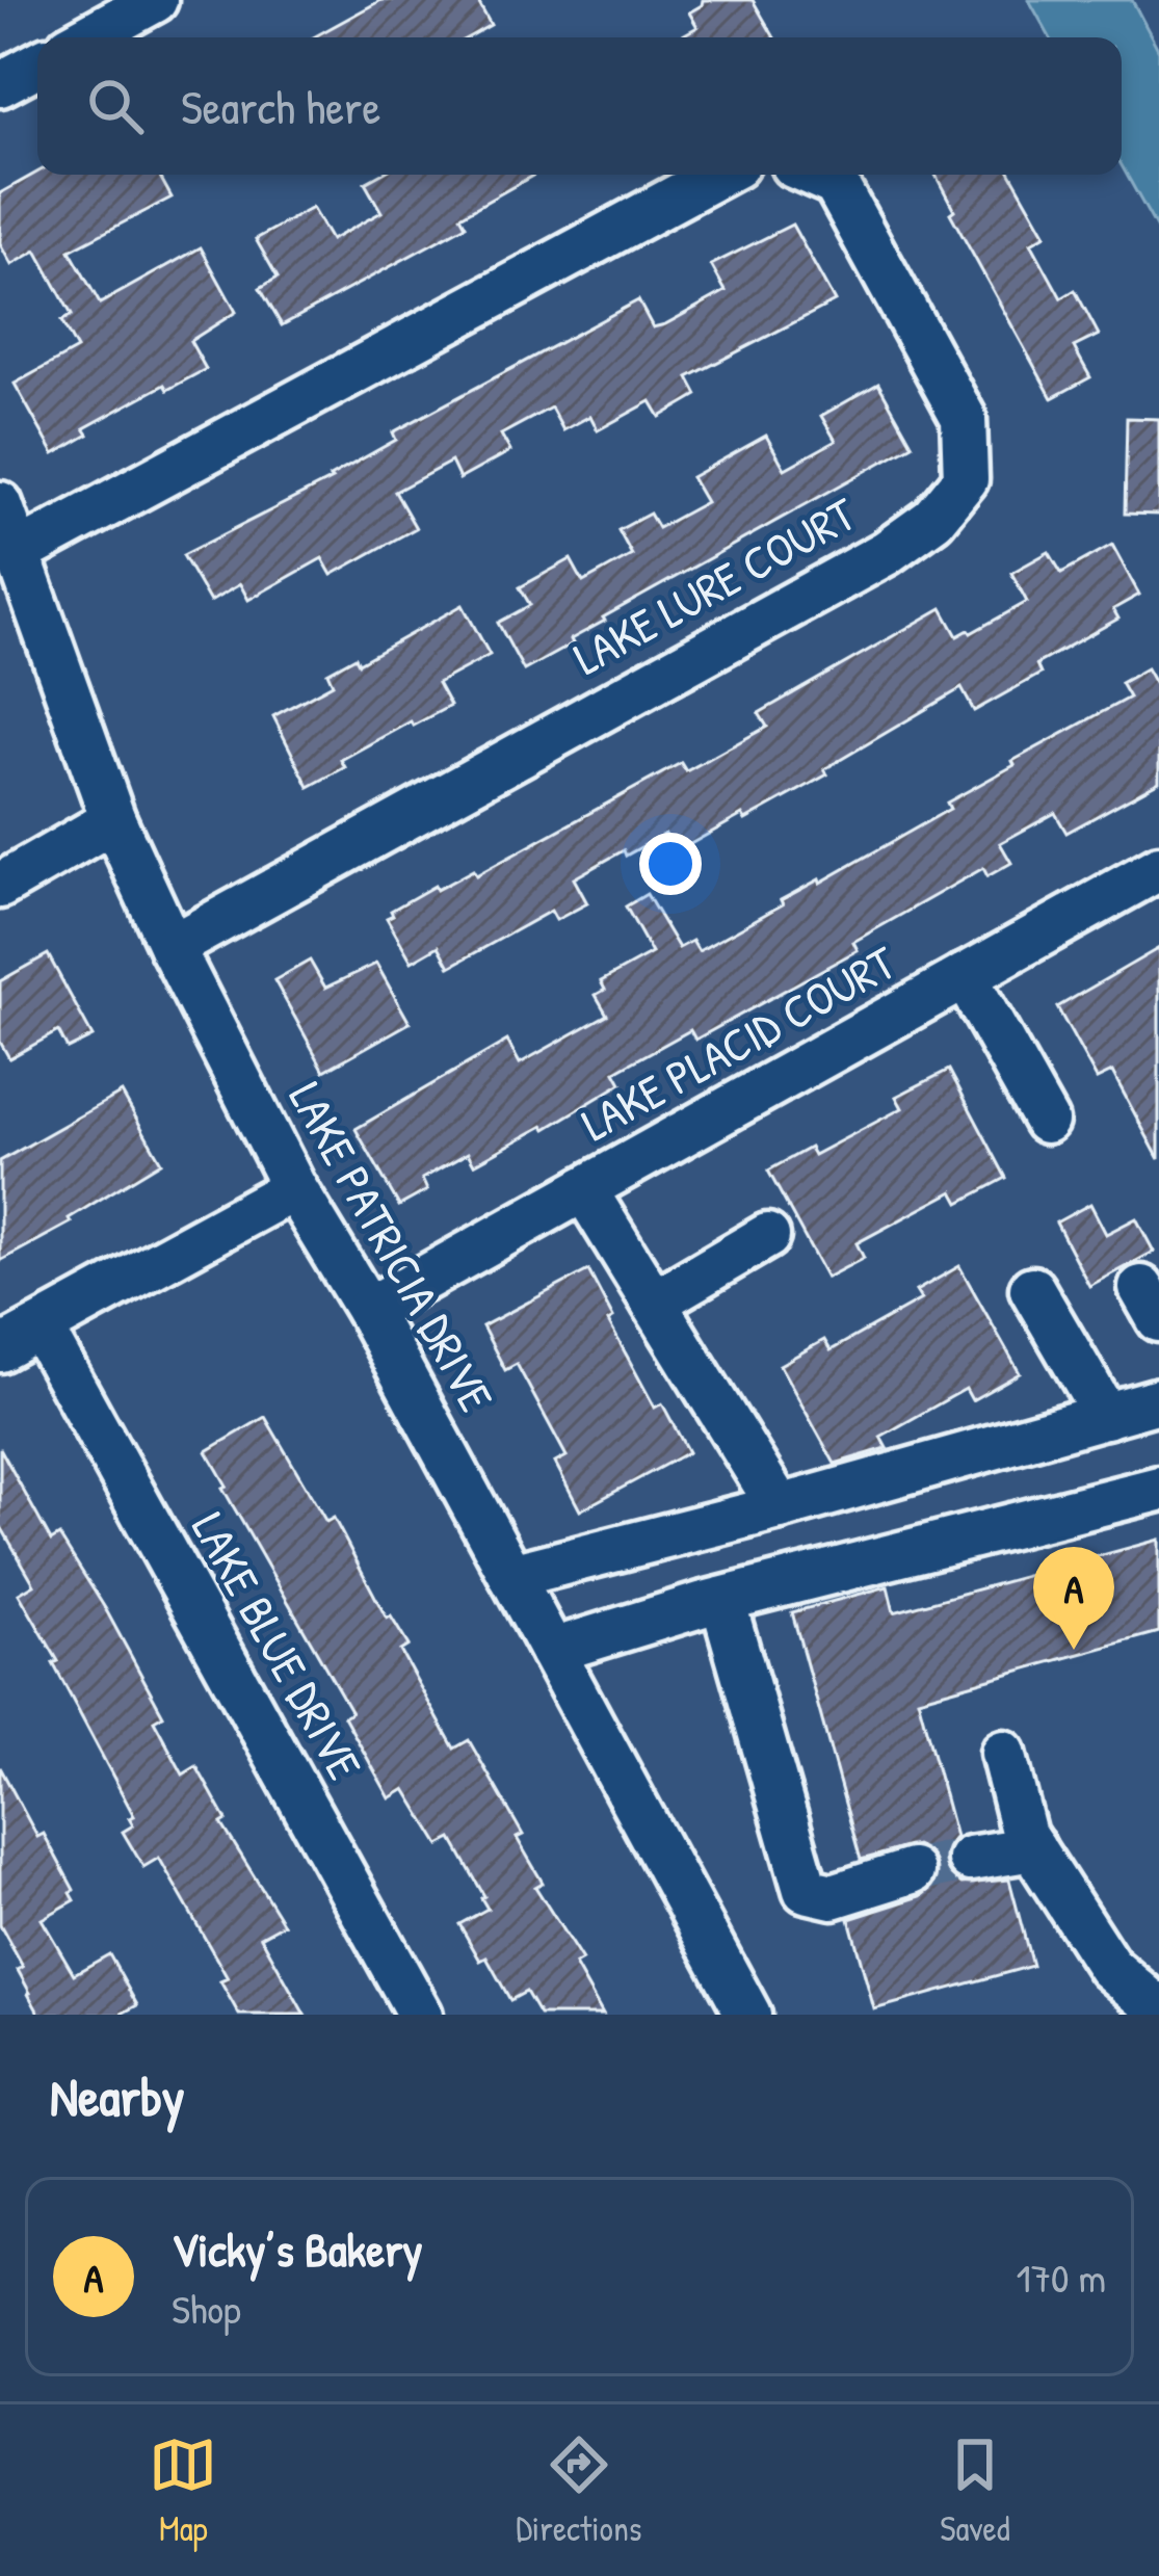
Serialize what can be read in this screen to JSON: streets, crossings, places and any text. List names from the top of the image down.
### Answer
{
  "streets": {
    "street": [
      "LAKE LURE COURT",
      "LAKE PLACID COURT",
      "LAKE PATRICIA DRIVE",
      "LAKE BLUE DRIVE"
    ]
  },
  "crossings": [
    ["LAKE LURE COURT", "LAKE PATRICIA DRIVE"],
    ["LAKE PLACID COURT", "LAKE PATRICIA DRIVE"]
  ],
  "page": {
    "search": "Search here",
    "pins": "A",
    "heading": "Nearby",
    "list": [
      {
        "mark": "A",
        "name": "Vicky’s Bakery",
        "note": "Shop",
        "value": "170 m"
      }
    ],
    "nav": ["Map", "Directions", "Saved"]
  }
}
